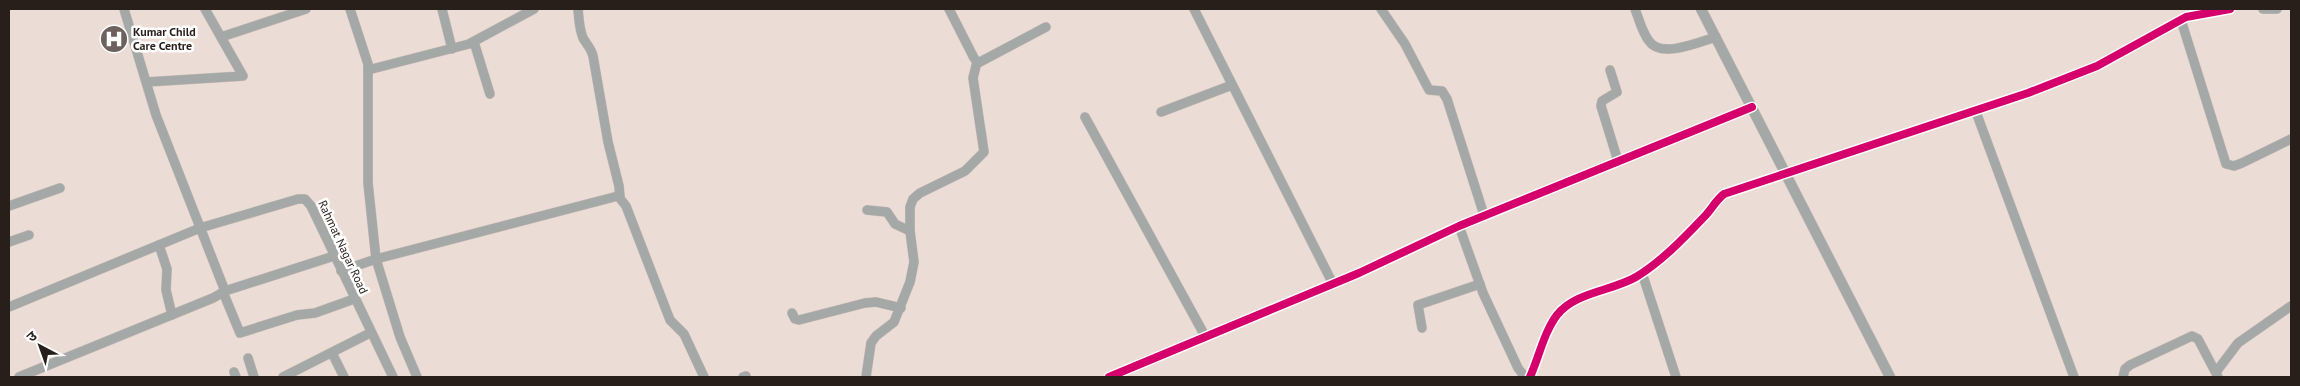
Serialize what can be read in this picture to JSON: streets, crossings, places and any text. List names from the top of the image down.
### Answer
{
  "streets": {
    "street": ["Rahmat Nagar Road"]
  },
  "places": {
    "hospital": ["Kumar Child Care Centre"]
  },
  "north": "top left"
}
